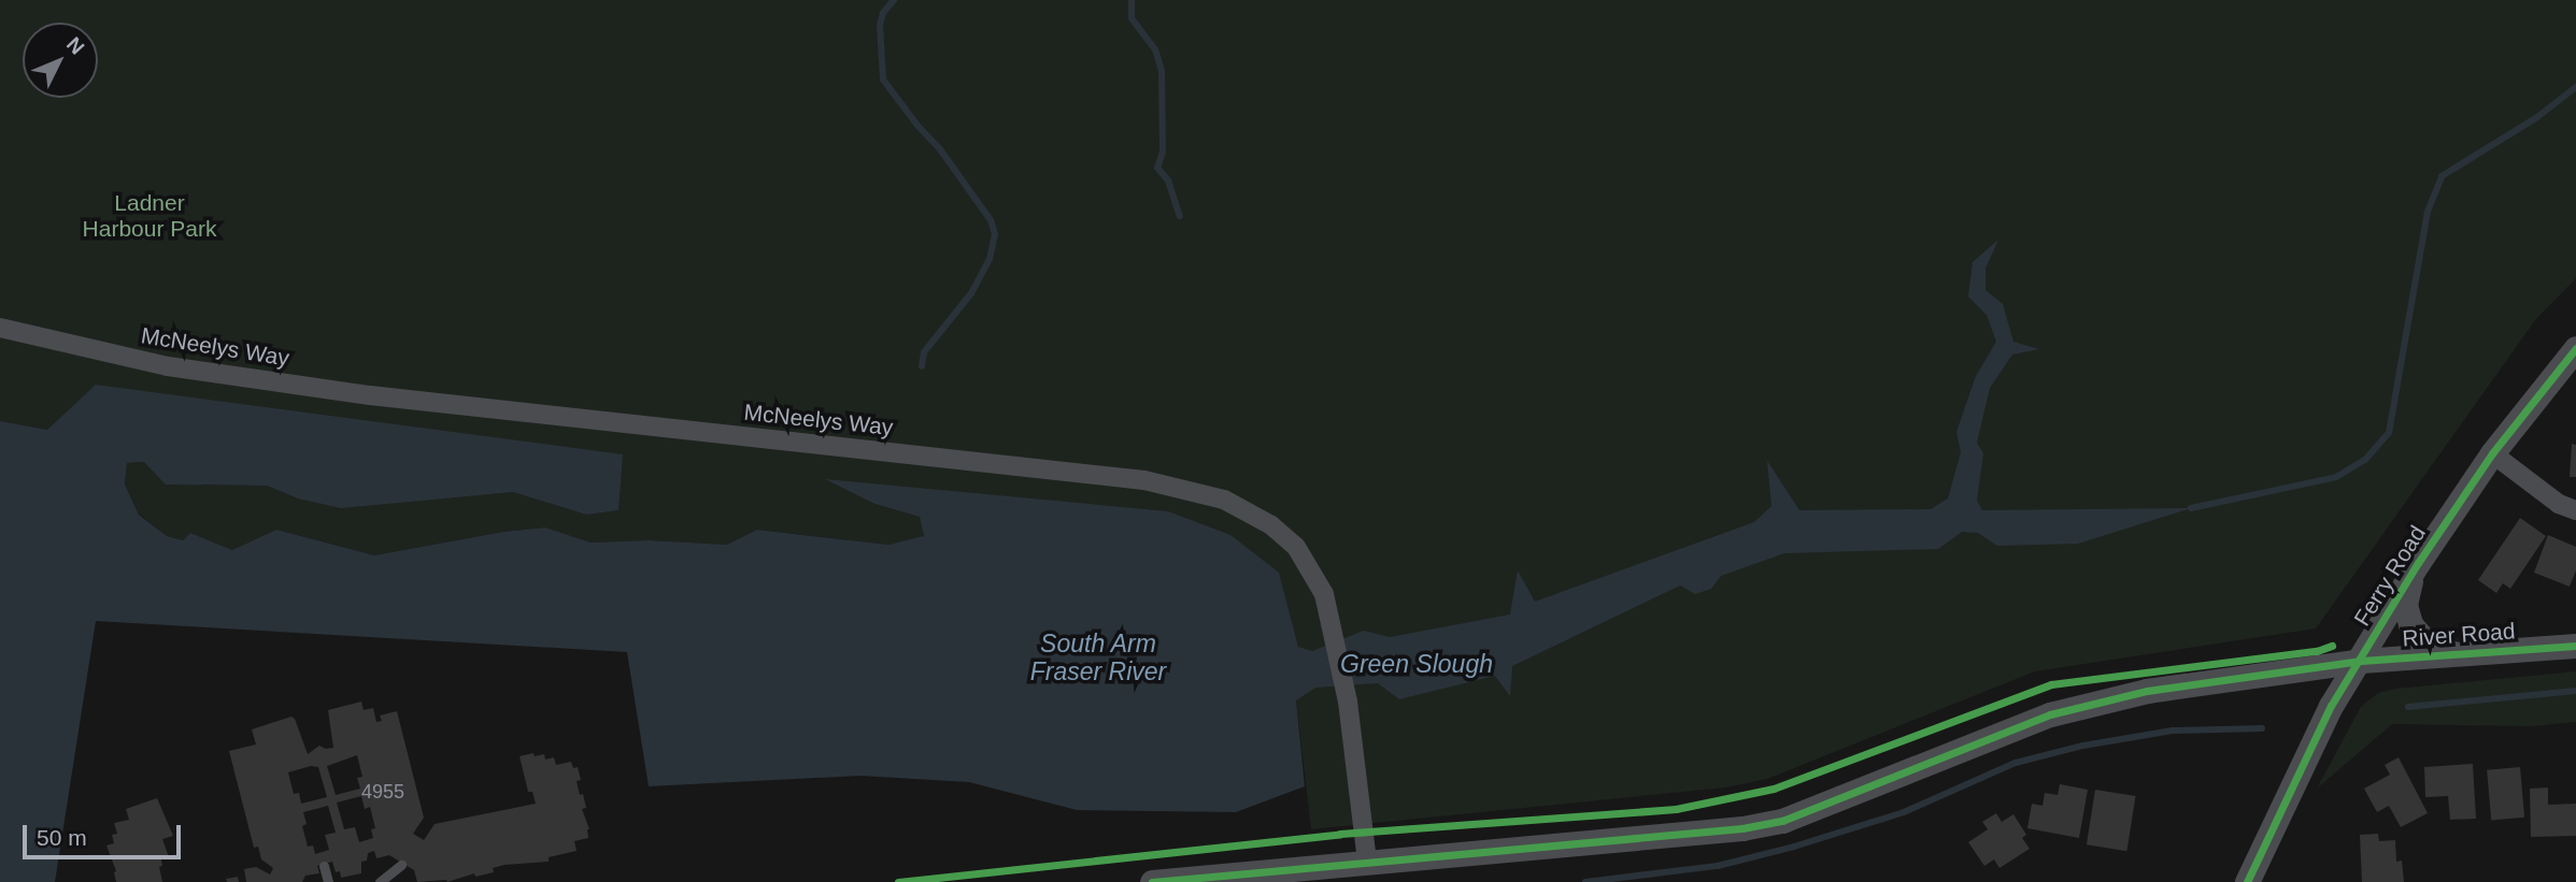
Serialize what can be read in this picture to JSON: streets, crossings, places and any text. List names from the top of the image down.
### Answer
{
  "streets": {
    "street": ["McNeelys Way", "Ferry Road", "River Road"]
  },
  "crossings": [
    ["McNeelys Way", "River Road"],
    ["Ferry Road", "River Road"]
  ],
  "water": ["South Arm Fraser River", "Green Slough"],
  "parks": ["Ladner Harbour Park"],
  "house_numbers": ["4955"],
  "scale_bar": "50 m",
  "north": "top right"
}
